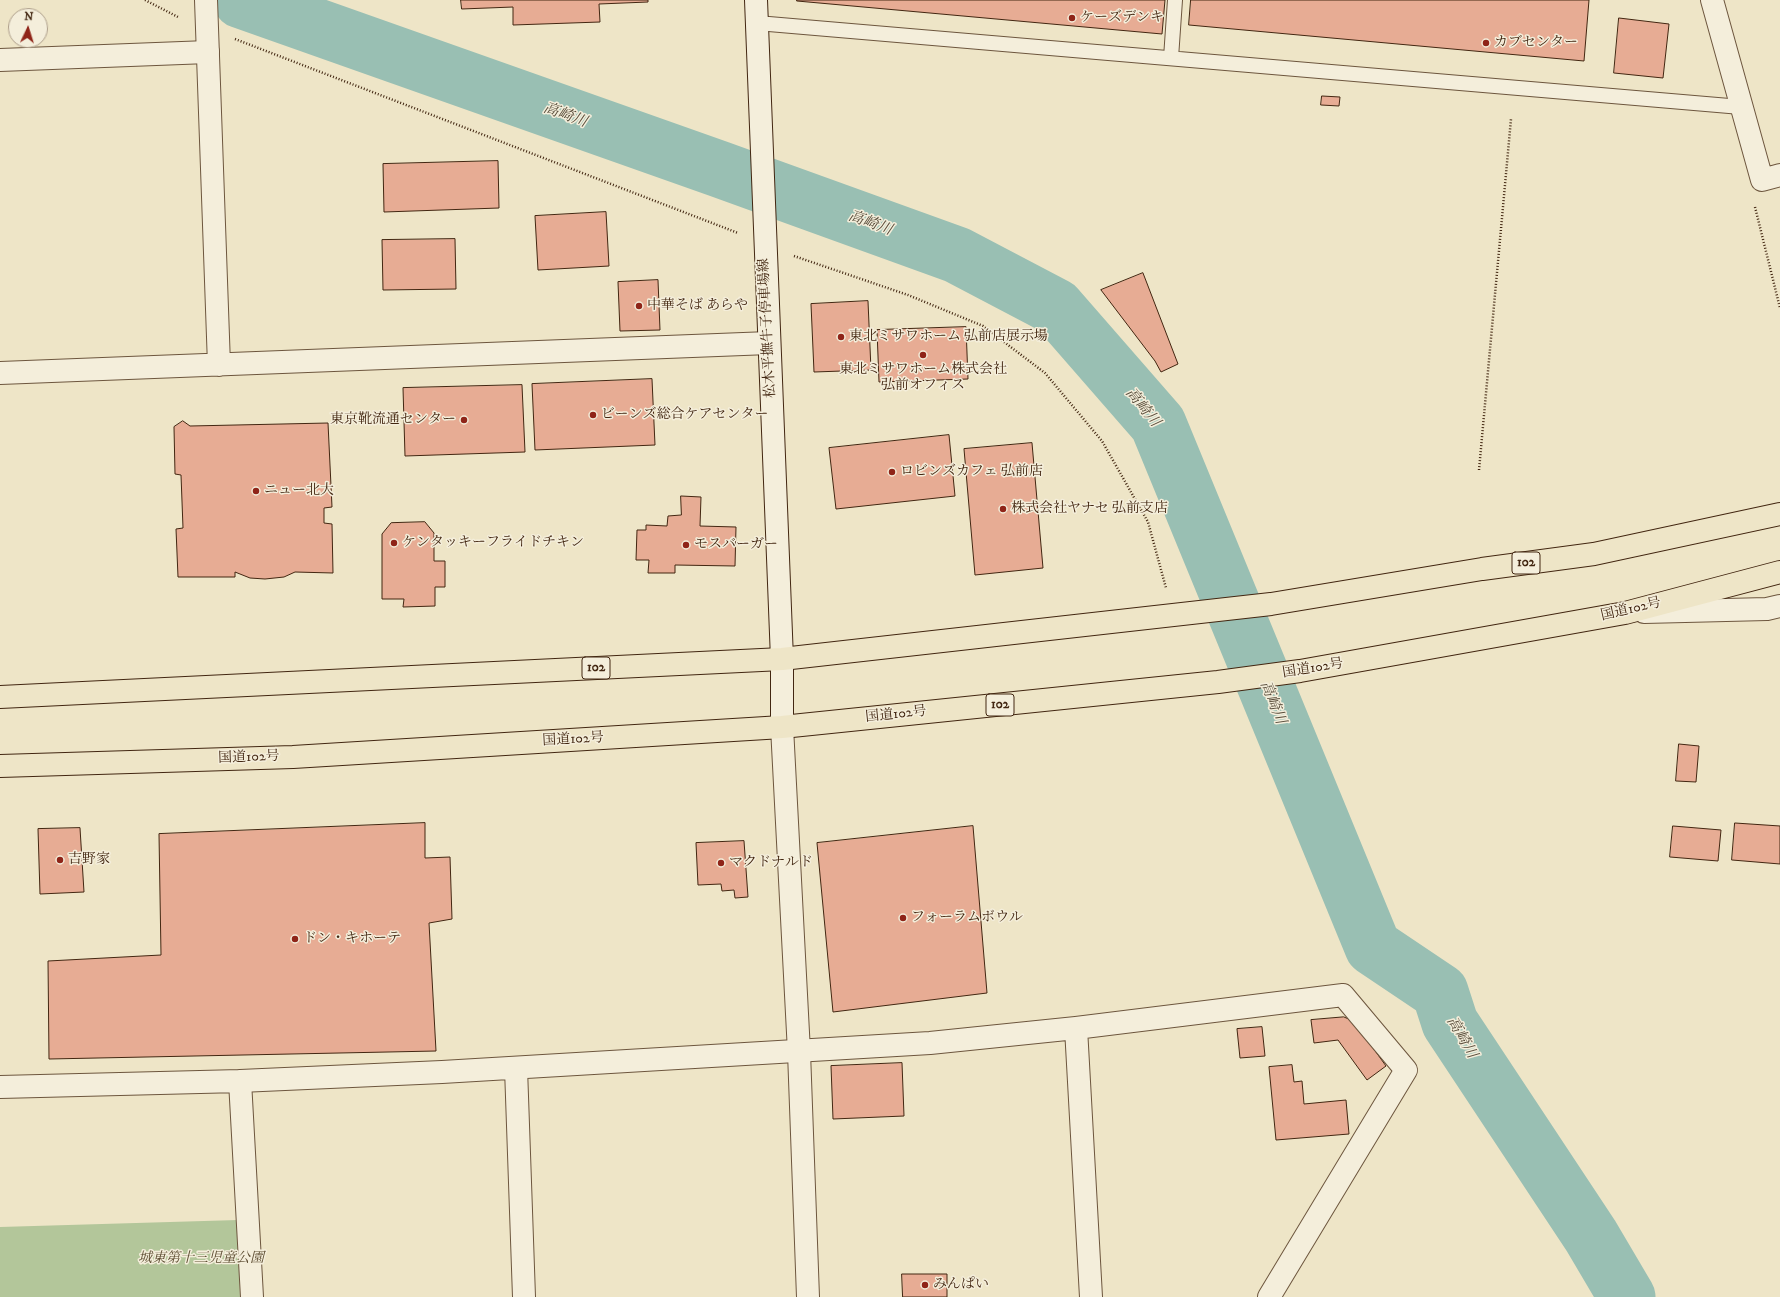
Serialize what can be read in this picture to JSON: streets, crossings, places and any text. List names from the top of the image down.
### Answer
{
  "streets": {
    "highway": ["102", "国道102号"],
    "street": ["松木平撫牛子停車場線"]
  },
  "crossings": [
    ["松木平撫牛子停車場線", "102"],
    ["松木平撫牛子停車場線", "国道102号"]
  ],
  "water": ["高崎川"],
  "parks": ["城東第十三児童公園"],
  "places": [
    "ケーズデンキ",
    "カブセンター",
    "中華そば あらや",
    "東北ミサワホーム 弘前店展示場",
    "東北ミサワホーム株式会社 弘前オフィス",
    "ビーンズ総合ケアセンター",
    "東京靴流通センター",
    "ロビンズカフェ 弘前店",
    "ニュー北大",
    "株式会社ヤナセ 弘前支店",
    "ケンタッキーフライドチキン",
    "モスバーガー",
    "吉野家",
    "マクドナルド",
    "フォーラムボウル",
    "ドン・キホーテ",
    "みんぱい"
  ],
  "north": "top"
}
